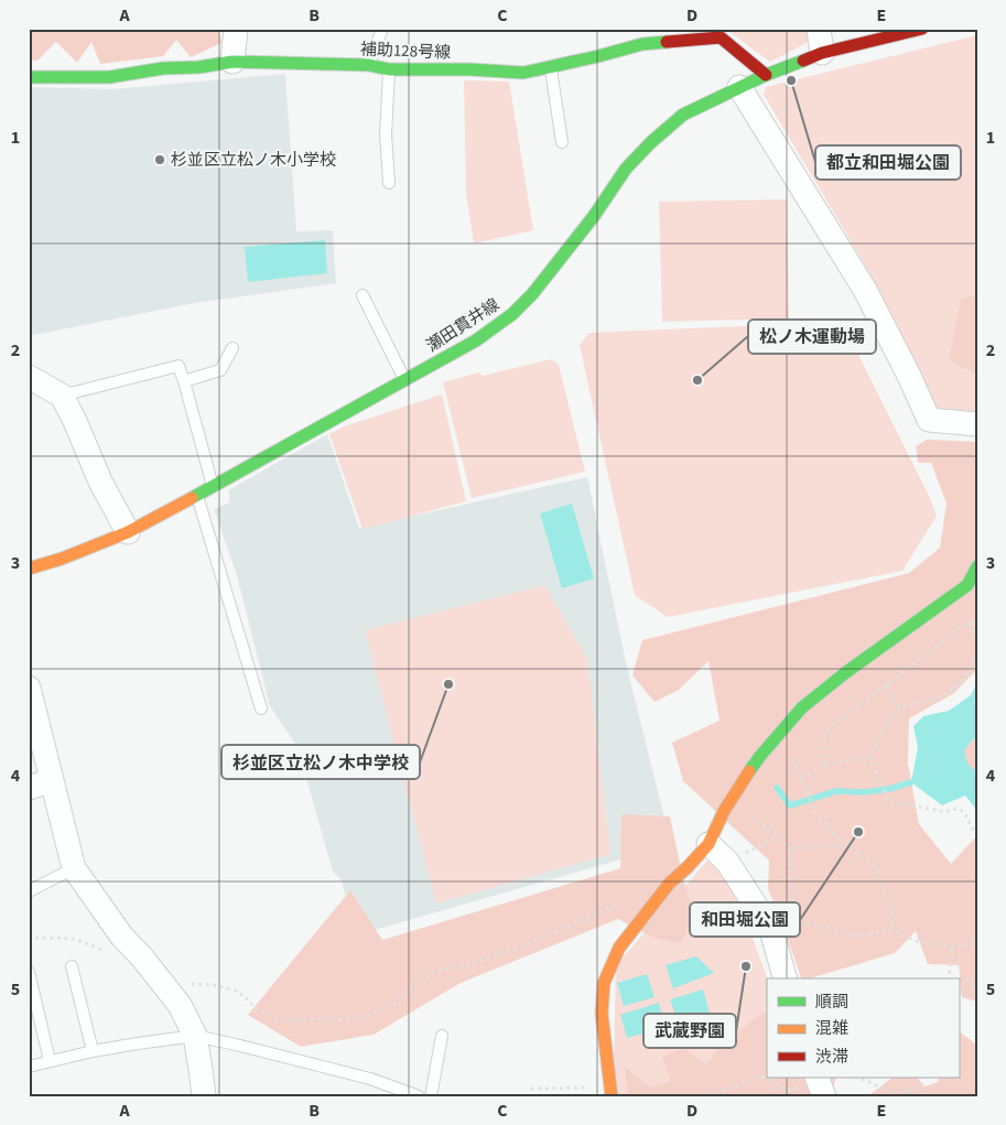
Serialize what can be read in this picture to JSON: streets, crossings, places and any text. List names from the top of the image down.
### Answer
{
  "streets": {
    "street": ["補助128号線", "瀬田貫井線"]
  },
  "crossings": [
    ["補助128号線", "瀬田貫井線"]
  ],
  "places": [
    "都立和田堀公園",
    "杉並区立松ノ木小学校",
    "松ノ木運動場",
    "杉並区立松ノ木中学校",
    "和田堀公園",
    "武蔵野園"
  ],
  "legend": ["順調", "混雑", "渋滞"],
  "grid": {
    "columns": [
      "A",
      "B",
      "C",
      "D",
      "E"
    ],
    "rows": [
      "1",
      "2",
      "3",
      "4",
      "5"
    ]
  }
}
